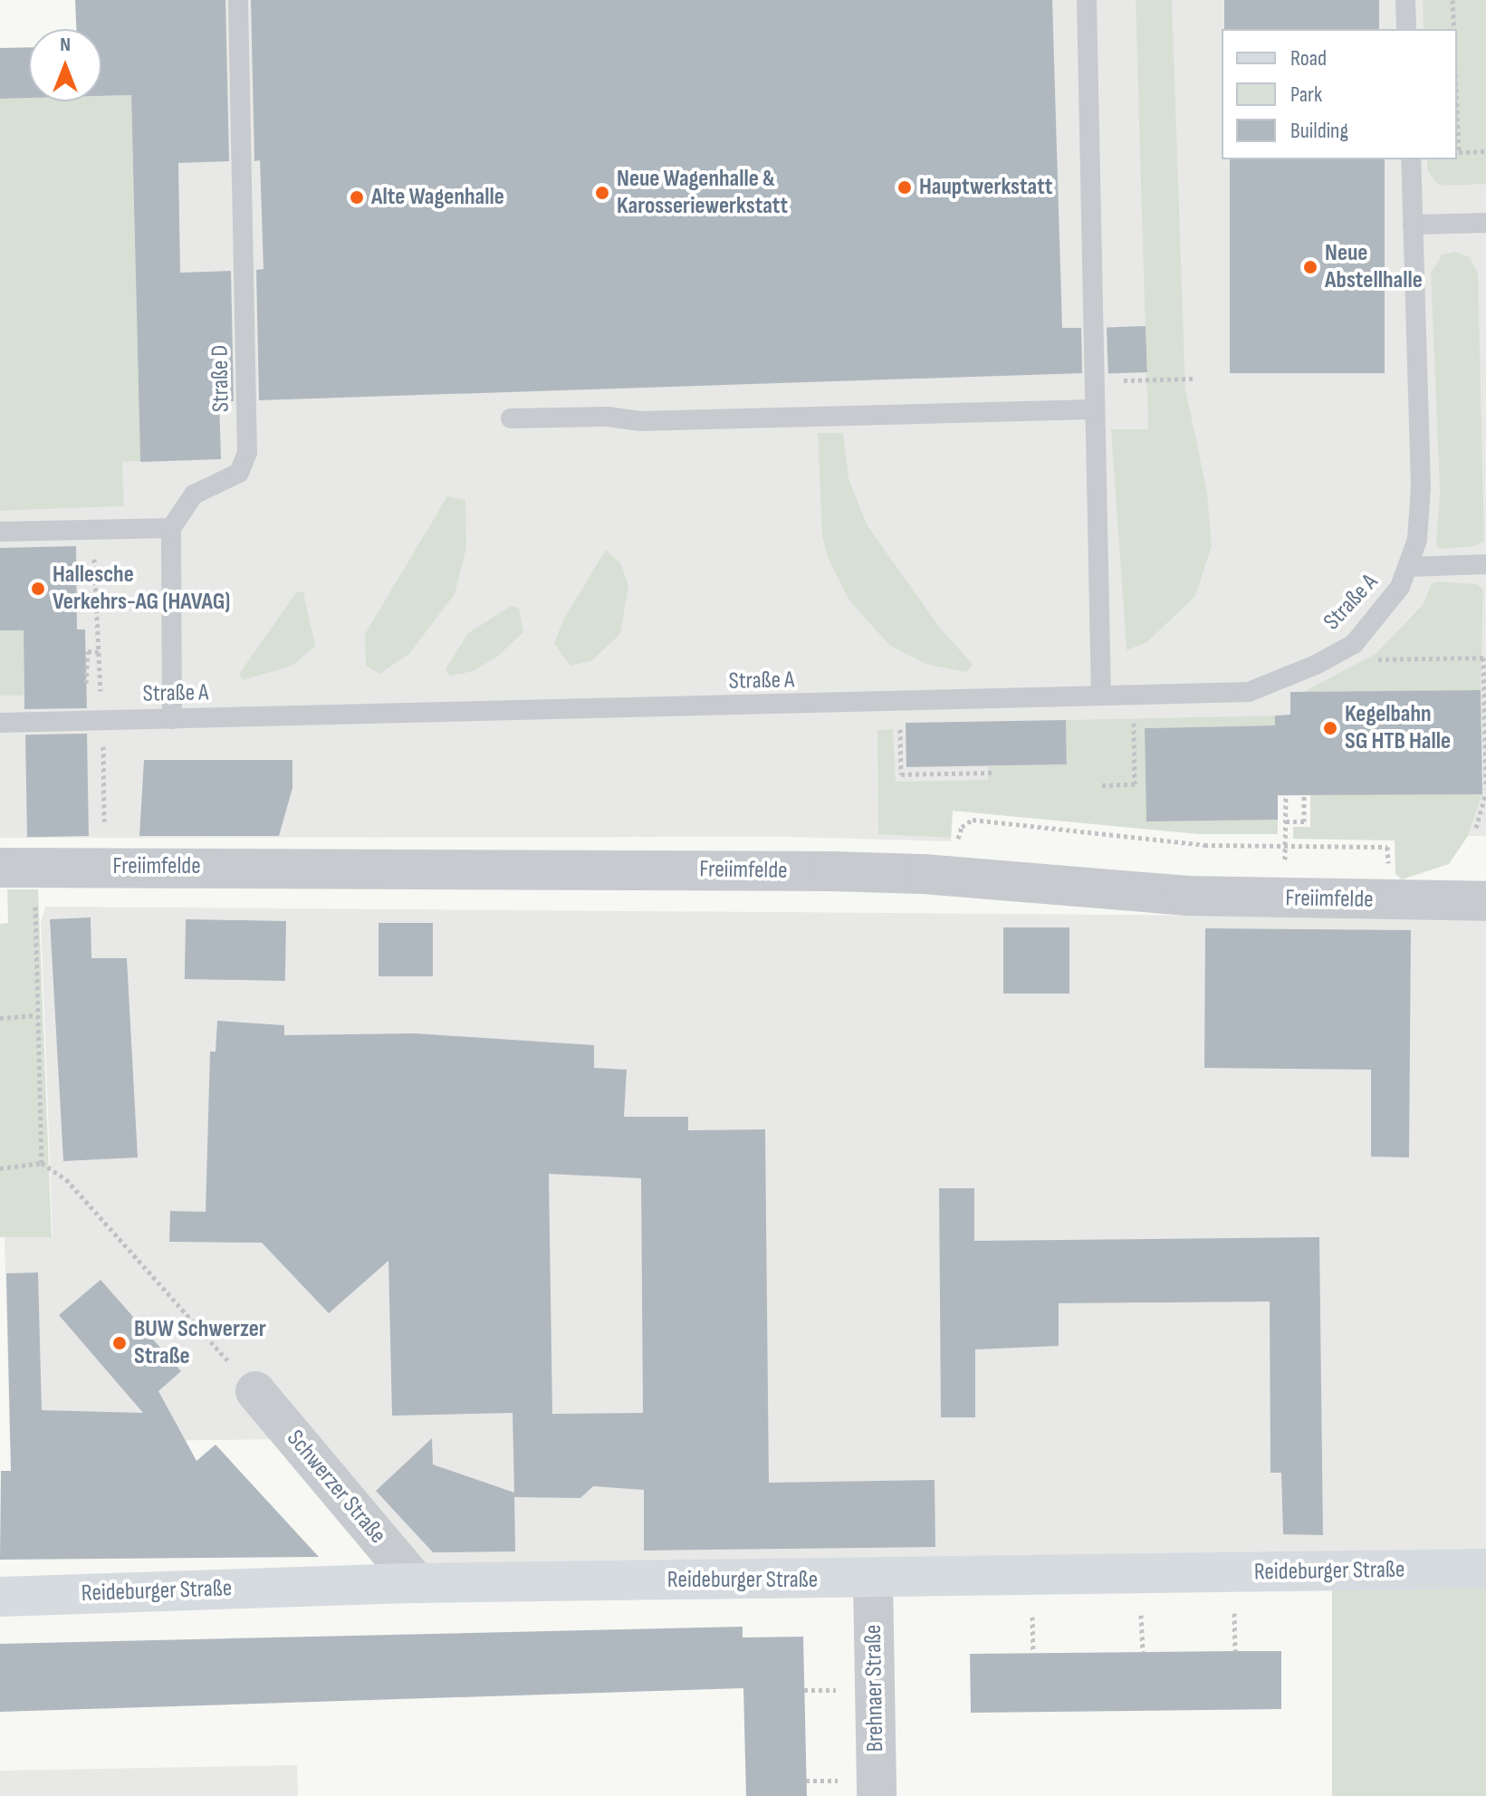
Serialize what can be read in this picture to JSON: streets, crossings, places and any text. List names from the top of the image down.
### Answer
{
  "streets": {
    "street": [
      "Freiimfelde",
      "Schwerzer Straße",
      "Reideburger Straße",
      "Brehnaer Straße"
    ],
    "lane": ["Straße D", "Straße A"]
  },
  "crossings": [
    ["Schwerzer Straße", "Reideburger Straße"],
    ["Reideburger Straße", "Brehnaer Straße"]
  ],
  "places": [
    "Hauptwerkstatt",
    "Neue Wagenhalle & Karosseriewerkstatt",
    "Alte Wagenhalle",
    "Neue Abstellhalle",
    "Hallesche Verkehrs-AG (HAVAG)",
    "Kegelbahn SG HTB Halle",
    "BUW Schwerzer Straße"
  ],
  "legend": ["Road", "Park", "Building"],
  "north": "top"
}
